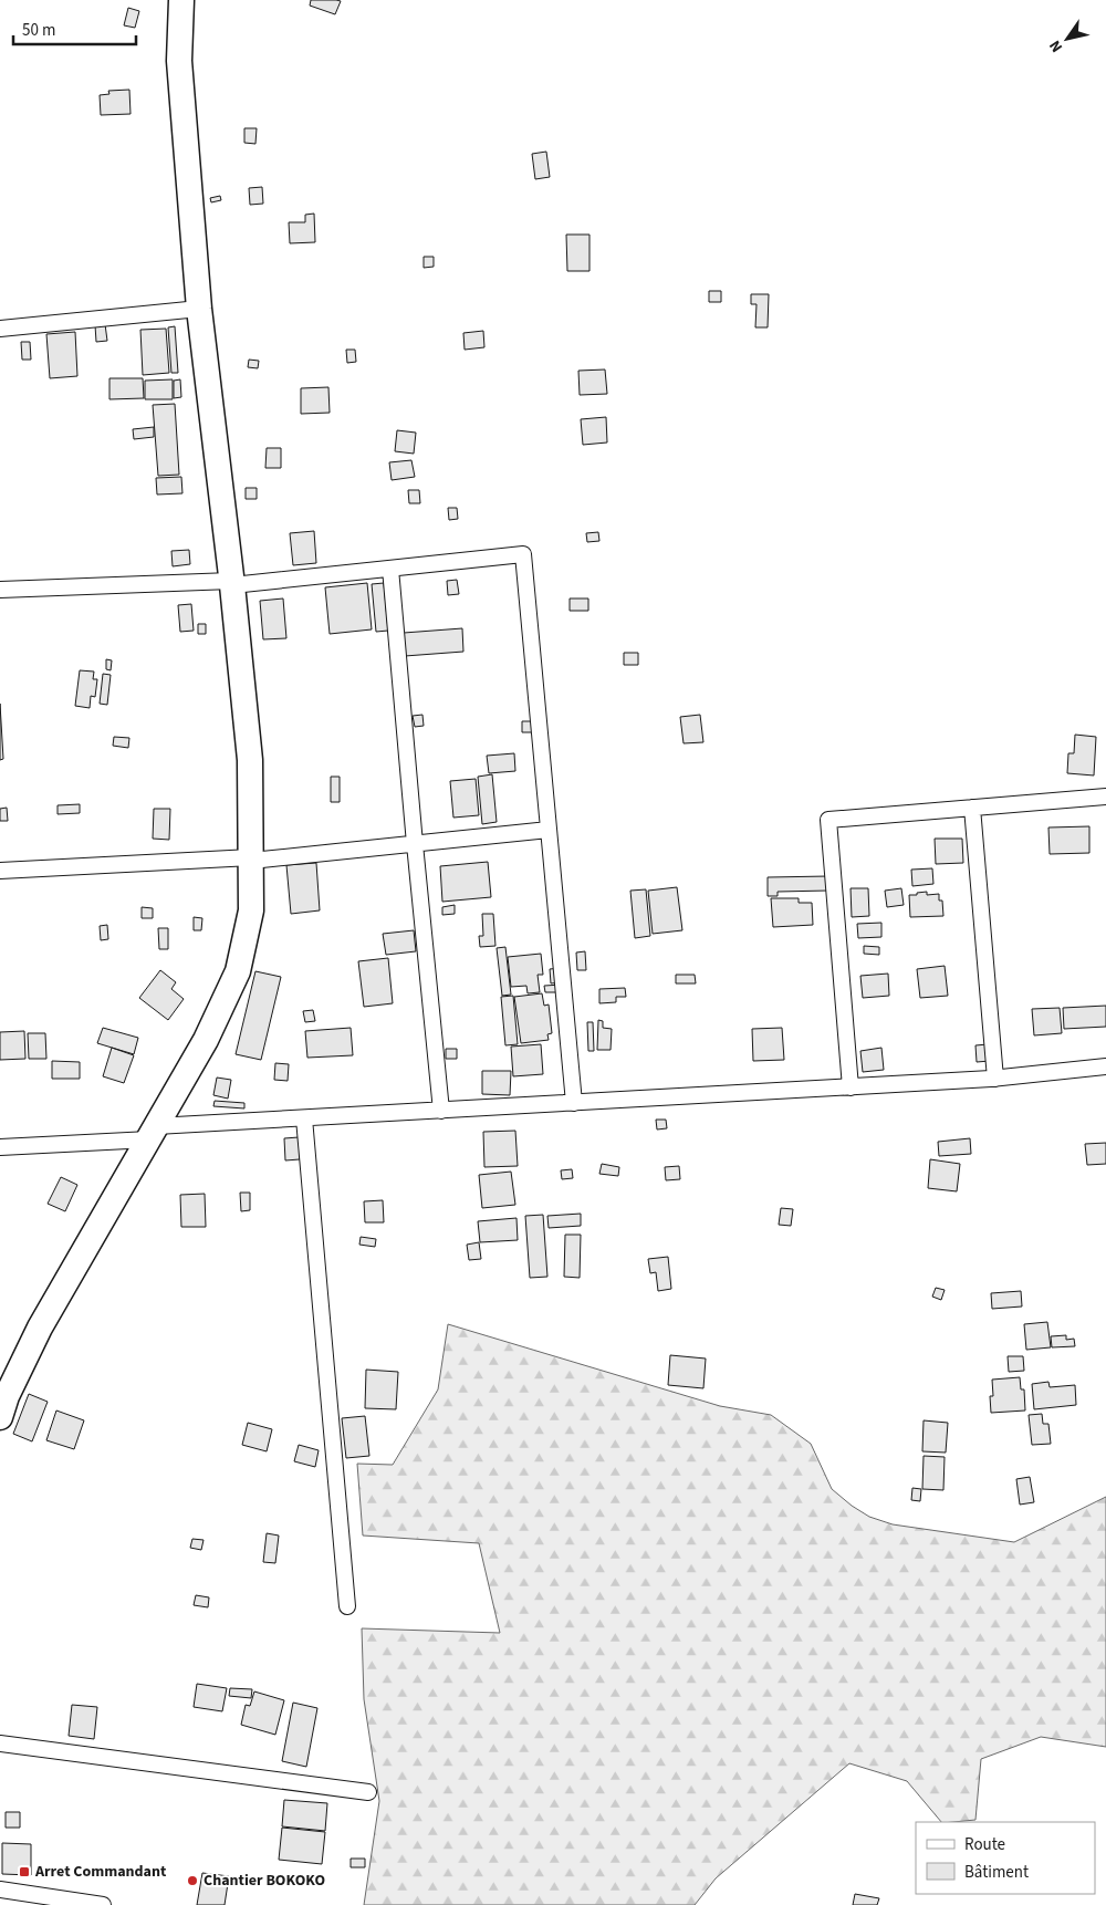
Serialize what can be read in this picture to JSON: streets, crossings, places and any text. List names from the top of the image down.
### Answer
{
  "places": {
    "transit": ["Arret Commandant"],
    "other": ["Chantier BOKOKO"]
  },
  "legend": ["Route", "Bâtiment"],
  "scale_bar": "50 m",
  "north": "bottom left"
}
